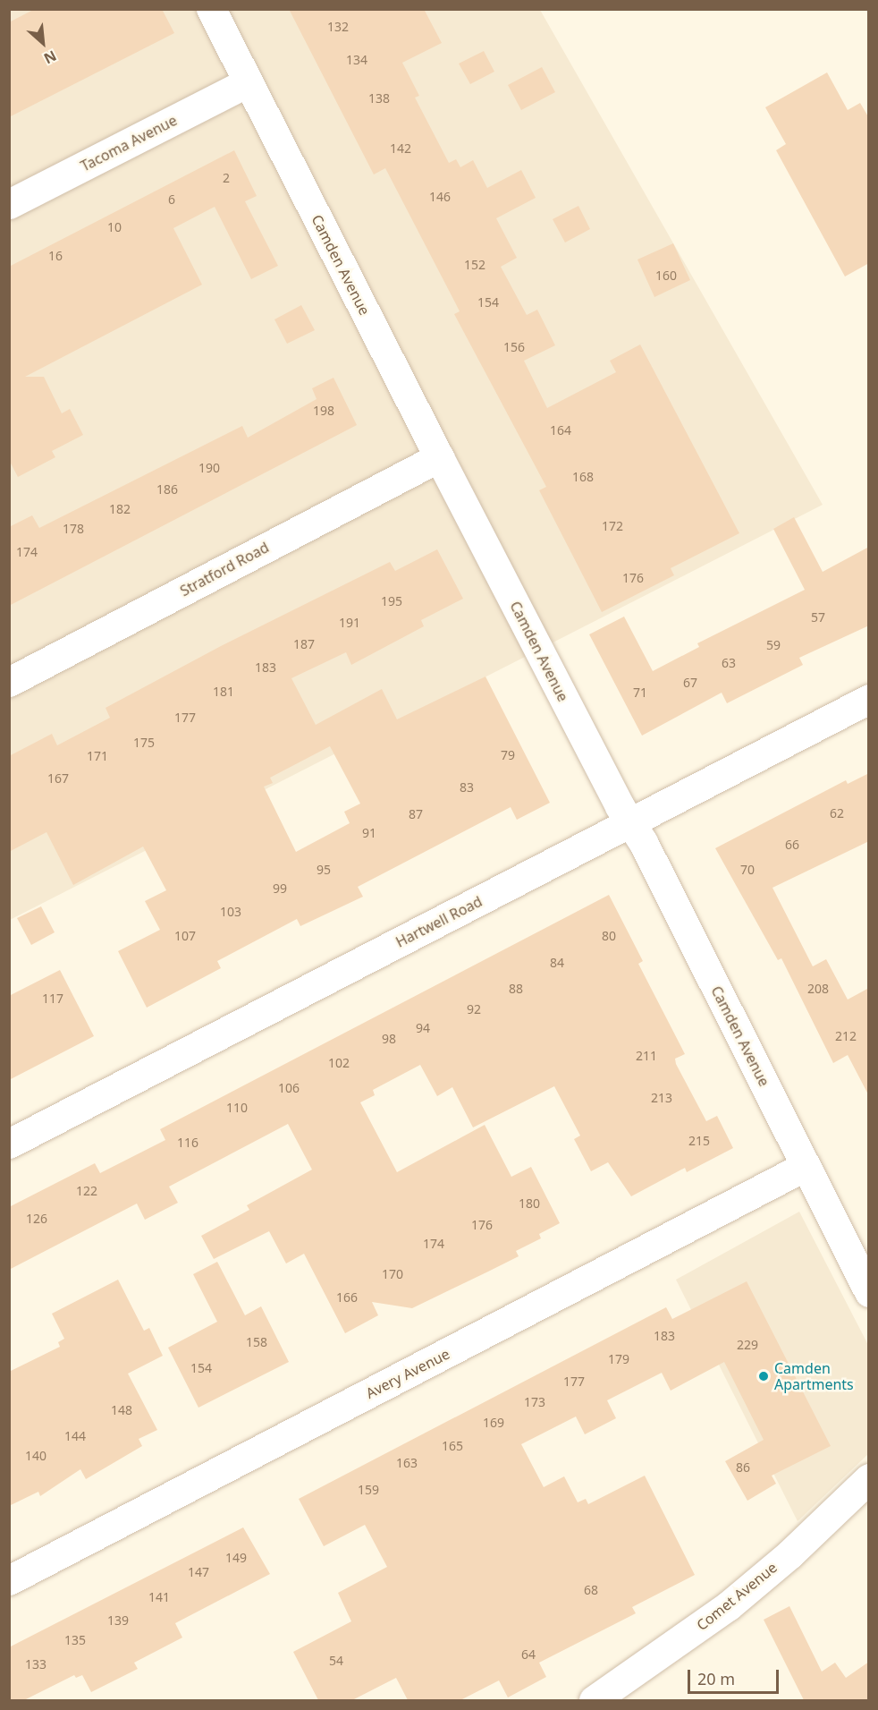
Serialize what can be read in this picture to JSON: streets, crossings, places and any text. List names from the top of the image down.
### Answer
{
  "streets": {
    "street": [
      "Tacoma Avenue",
      "Camden Avenue",
      "Stratford Road",
      "Hartwell Road",
      "Avery Avenue",
      "Comet Avenue"
    ]
  },
  "crossings": [
    ["Tacoma Avenue", "Camden Avenue"],
    ["Camden Avenue", "Stratford Road"],
    ["Camden Avenue", "Hartwell Road"],
    ["Camden Avenue", "Avery Avenue"]
  ],
  "places": ["Camden Apartments"],
  "house_numbers": [
    "132",
    "134",
    "138",
    "142",
    "2",
    "146",
    "6",
    "10",
    "16",
    "152",
    "160",
    "154",
    "156",
    "198",
    "164",
    "190",
    "168",
    "186",
    "182",
    "172",
    "178",
    "174",
    "176",
    "195",
    "57",
    "191",
    "187",
    "59",
    "63",
    "183",
    "67",
    "181",
    "71",
    "177",
    "175",
    "79",
    "171",
    "167",
    "83",
    "62",
    "87",
    "91",
    "66",
    "95",
    "70",
    "99",
    "103",
    "107",
    "80",
    "84",
    "88",
    "208",
    "117",
    "92",
    "94",
    "212",
    "98",
    "211",
    "102",
    "106",
    "213",
    "110",
    "215",
    "116",
    "122",
    "180",
    "126",
    "176",
    "174",
    "170",
    "166",
    "183",
    "158",
    "229",
    "179",
    "154",
    "177",
    "173",
    "148",
    "169",
    "144",
    "165",
    "140",
    "163",
    "86",
    "159",
    "149",
    "147",
    "68",
    "141",
    "139",
    "135",
    "64",
    "54",
    "133"
  ],
  "scale_bar": "20 m",
  "north": "bottom right"
}
